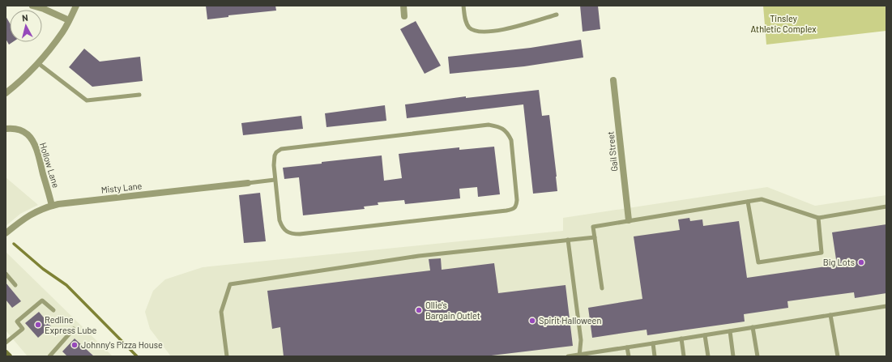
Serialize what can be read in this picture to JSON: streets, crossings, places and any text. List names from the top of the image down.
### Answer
{
  "streets": {
    "street": ["Gail Street", "Hollow Lane", "Misty Lane"]
  },
  "crossings": [
    ["Hollow Lane", "Misty Lane"]
  ],
  "parks": ["Tinsley Athletic Complex"],
  "places": [
    "Big Lots",
    "Ollie's Bargain Outlet",
    "Spirit Halloween",
    "Redline Express Lube",
    "Johnny's Pizza House"
  ],
  "north": "top"
}
